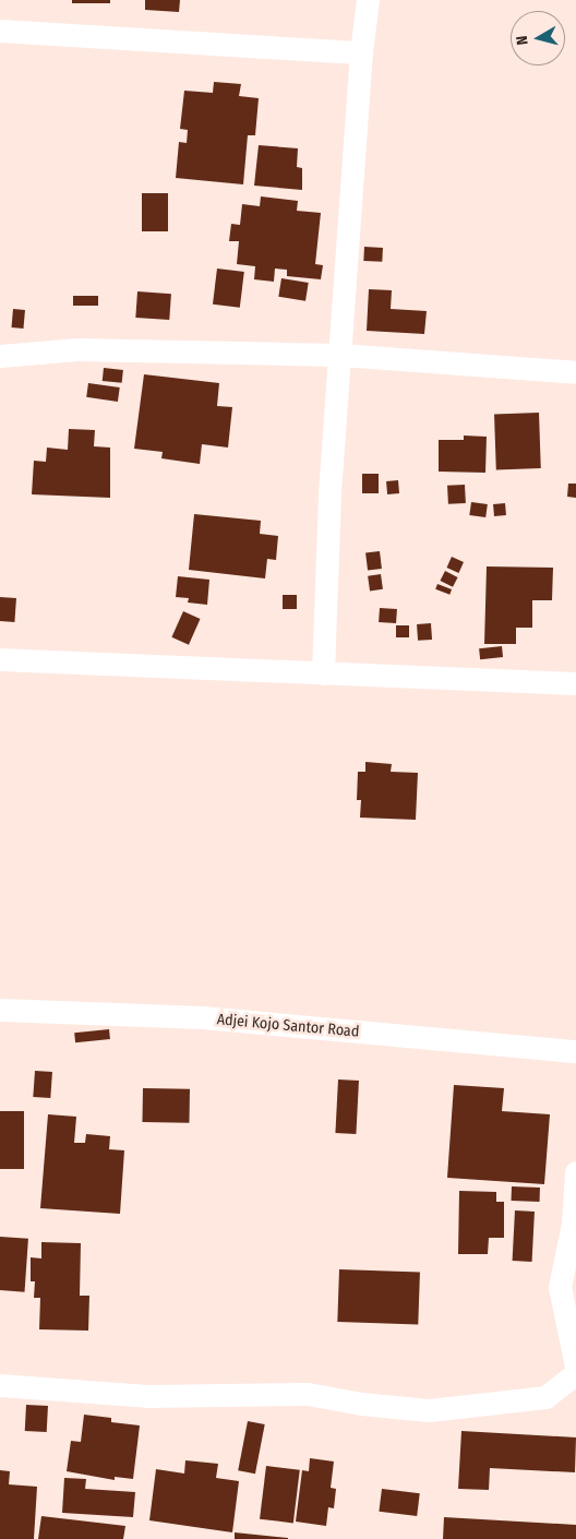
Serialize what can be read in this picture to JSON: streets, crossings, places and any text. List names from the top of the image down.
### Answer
{
  "streets": {
    "street": ["Adjei Kojo Santor Road"]
  },
  "north": "left"
}
